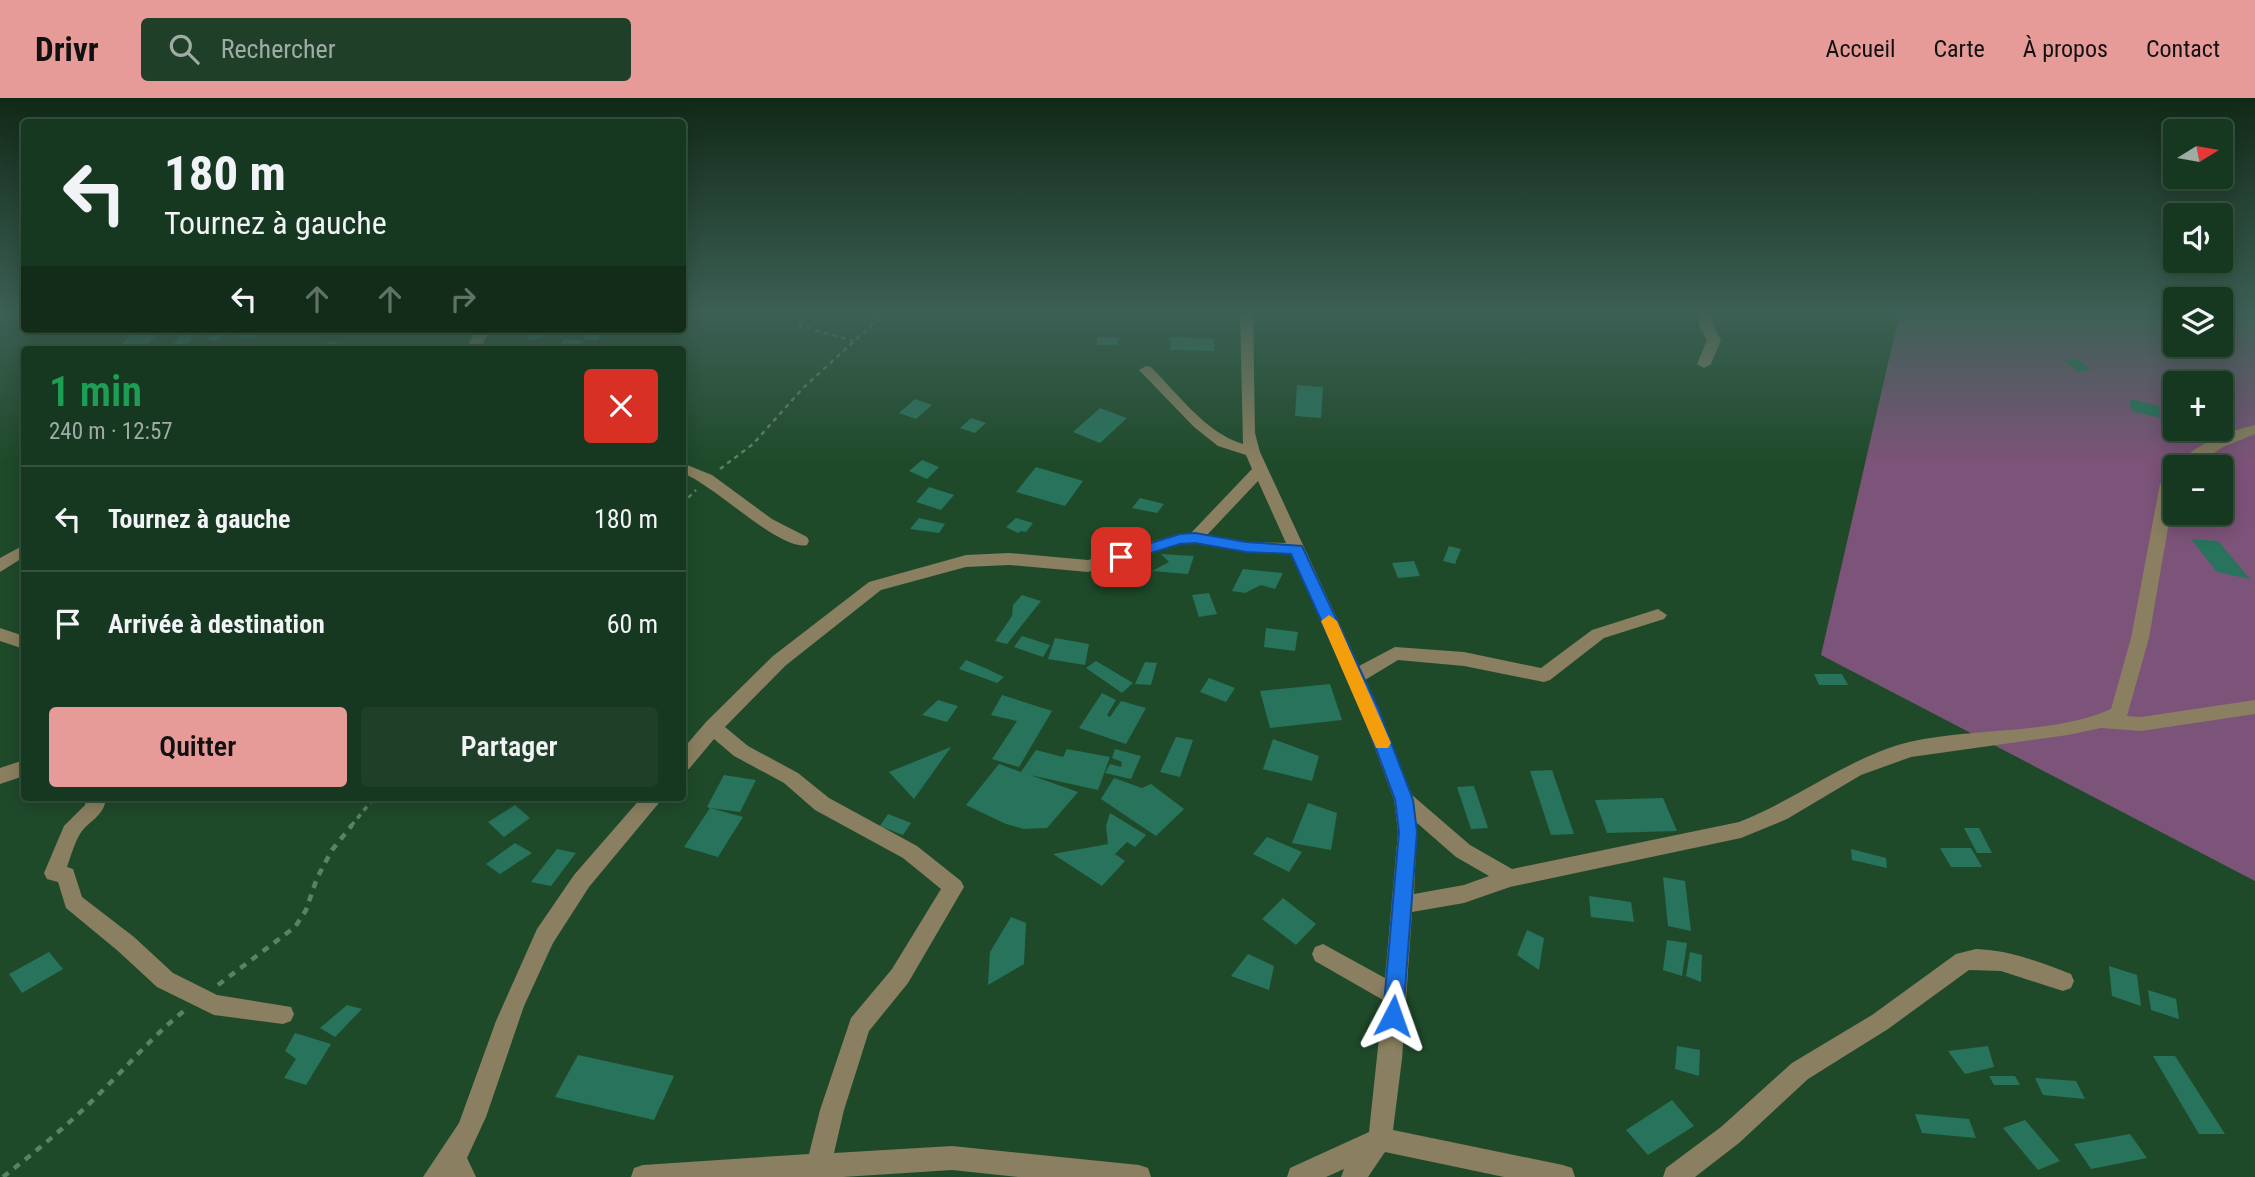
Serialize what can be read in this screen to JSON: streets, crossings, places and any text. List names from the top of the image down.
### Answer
{
  "north": "right",
  "page": {
    "header": "Drivr",
    "search": "Rechercher",
    "nav": [
      "Accueil",
      "Carte",
      "À propos",
      "Contact"
    ],
    "map_buttons": ["+", "−"],
    "turn": ["180 m", "Tournez à gauche"],
    "heading": ["1 min", "240 m · 12:57"],
    "list": [
      {
        "name": "Tournez à gauche",
        "value": "180 m"
      },
      {
        "name": "Arrivée à destination",
        "value": "60 m"
      }
    ],
    "buttons": ["Quitter", "Partager"]
  }
}
